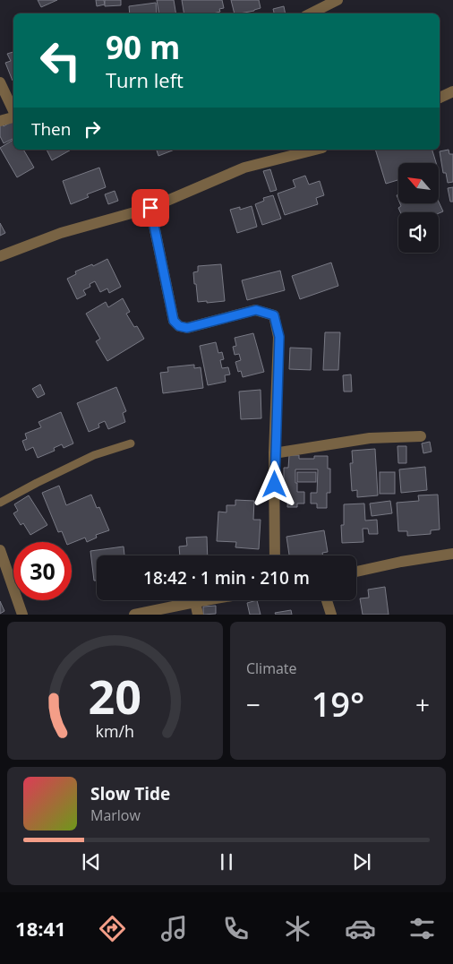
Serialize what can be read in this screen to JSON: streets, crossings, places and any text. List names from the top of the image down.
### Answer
{
  "north": "top left",
  "page": {
    "turn": ["90 m", "Turn left"],
    "then": "Then",
    "limit": "30",
    "trip": "18:42 · 1 min · 210 m",
    "tile": "Climate",
    "heat": ["−", "19°", "+"],
    "song": ["Slow Tide", "Marlow"],
    "tabs": "18:41",
    "gauge": ["20", "km/h"]
  }
}
